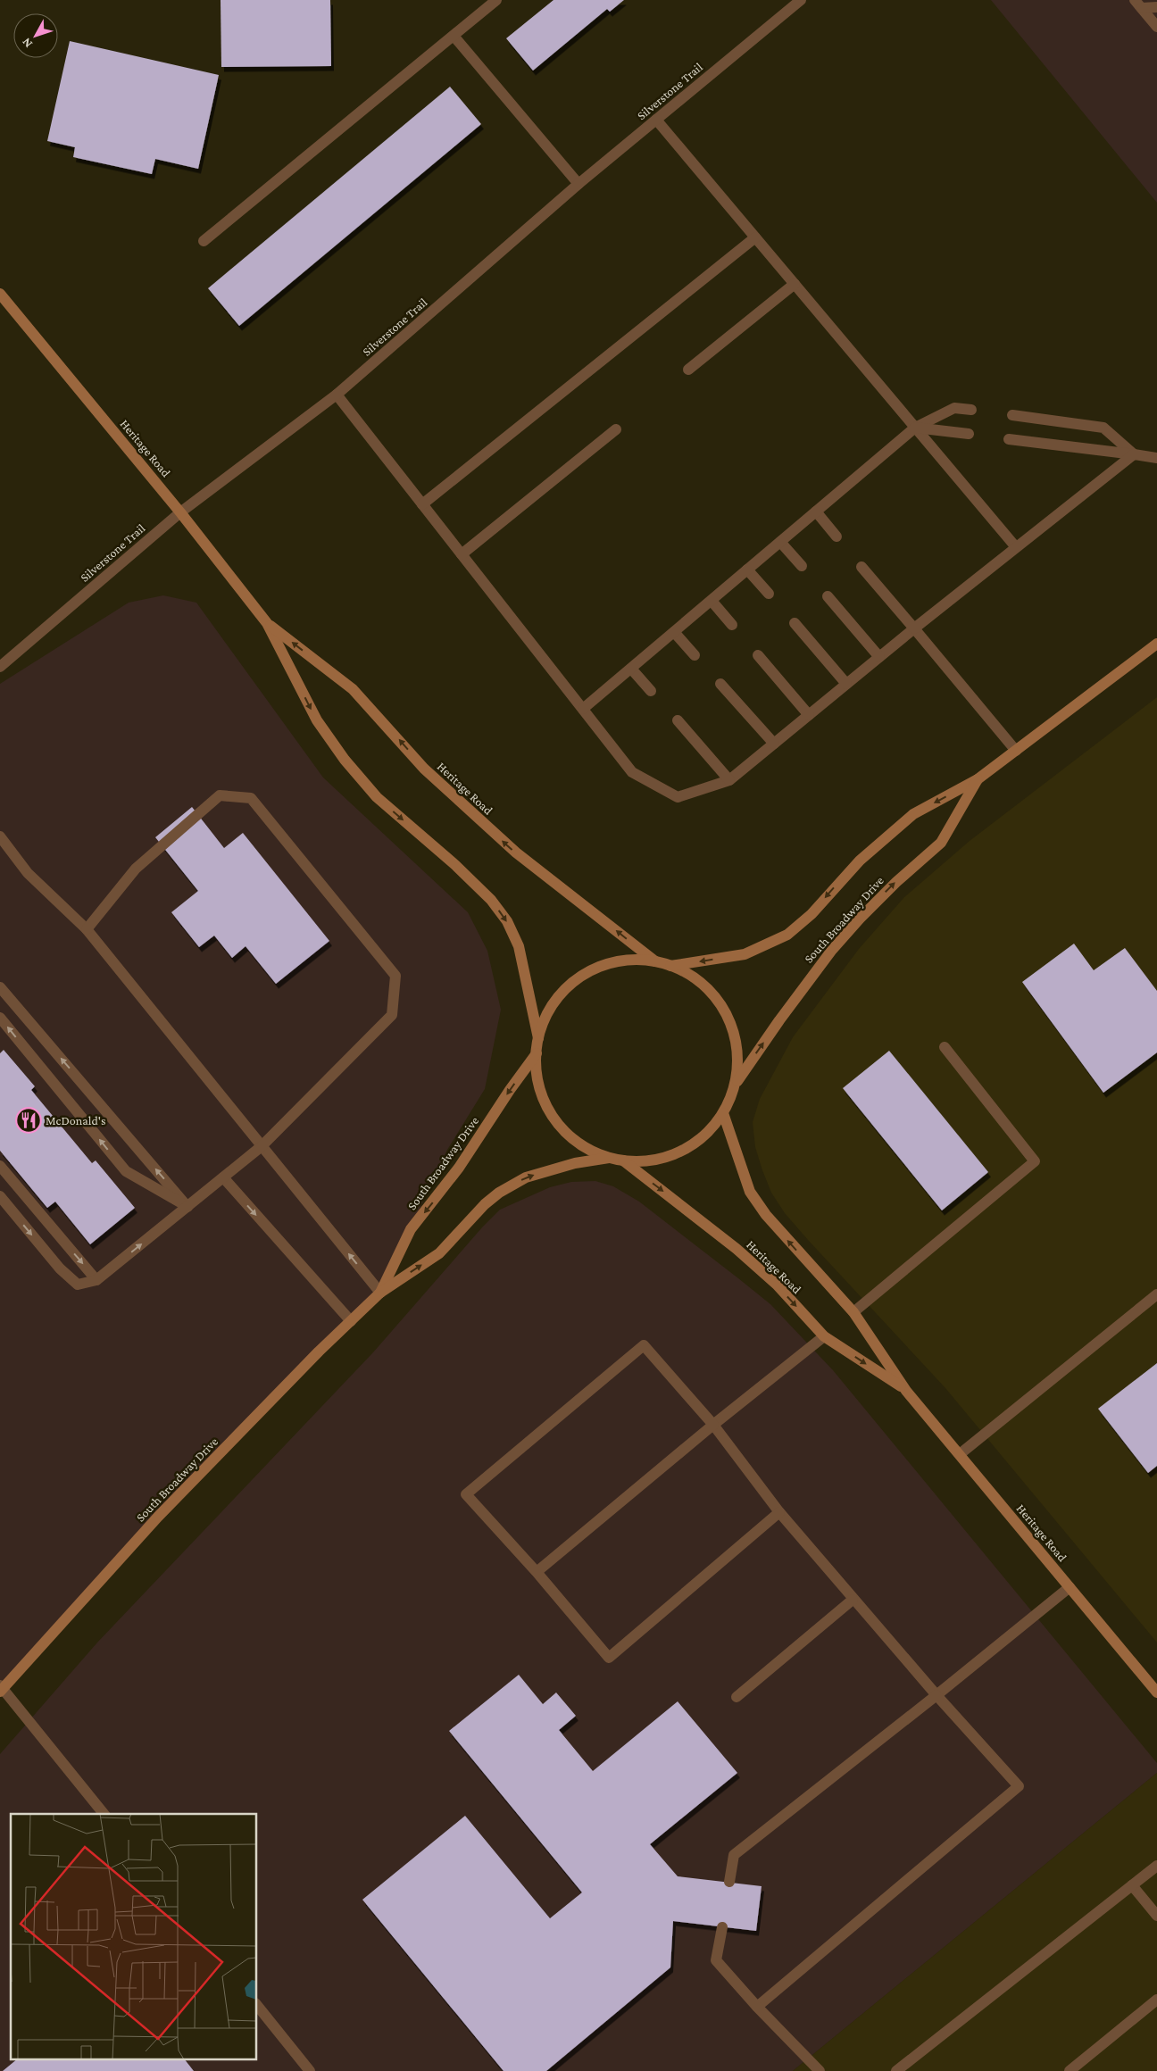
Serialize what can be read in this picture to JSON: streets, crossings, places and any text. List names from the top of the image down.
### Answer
{
  "streets": {
    "main road": ["Heritage Road", "South Broadway Drive"],
    "street": ["Silverstone Trail"]
  },
  "crossings": [
    ["Silverstone Trail", "Heritage Road"]
  ],
  "places": {
    "restaurant": ["McDonald's"]
  },
  "north": "bottom left"
}
